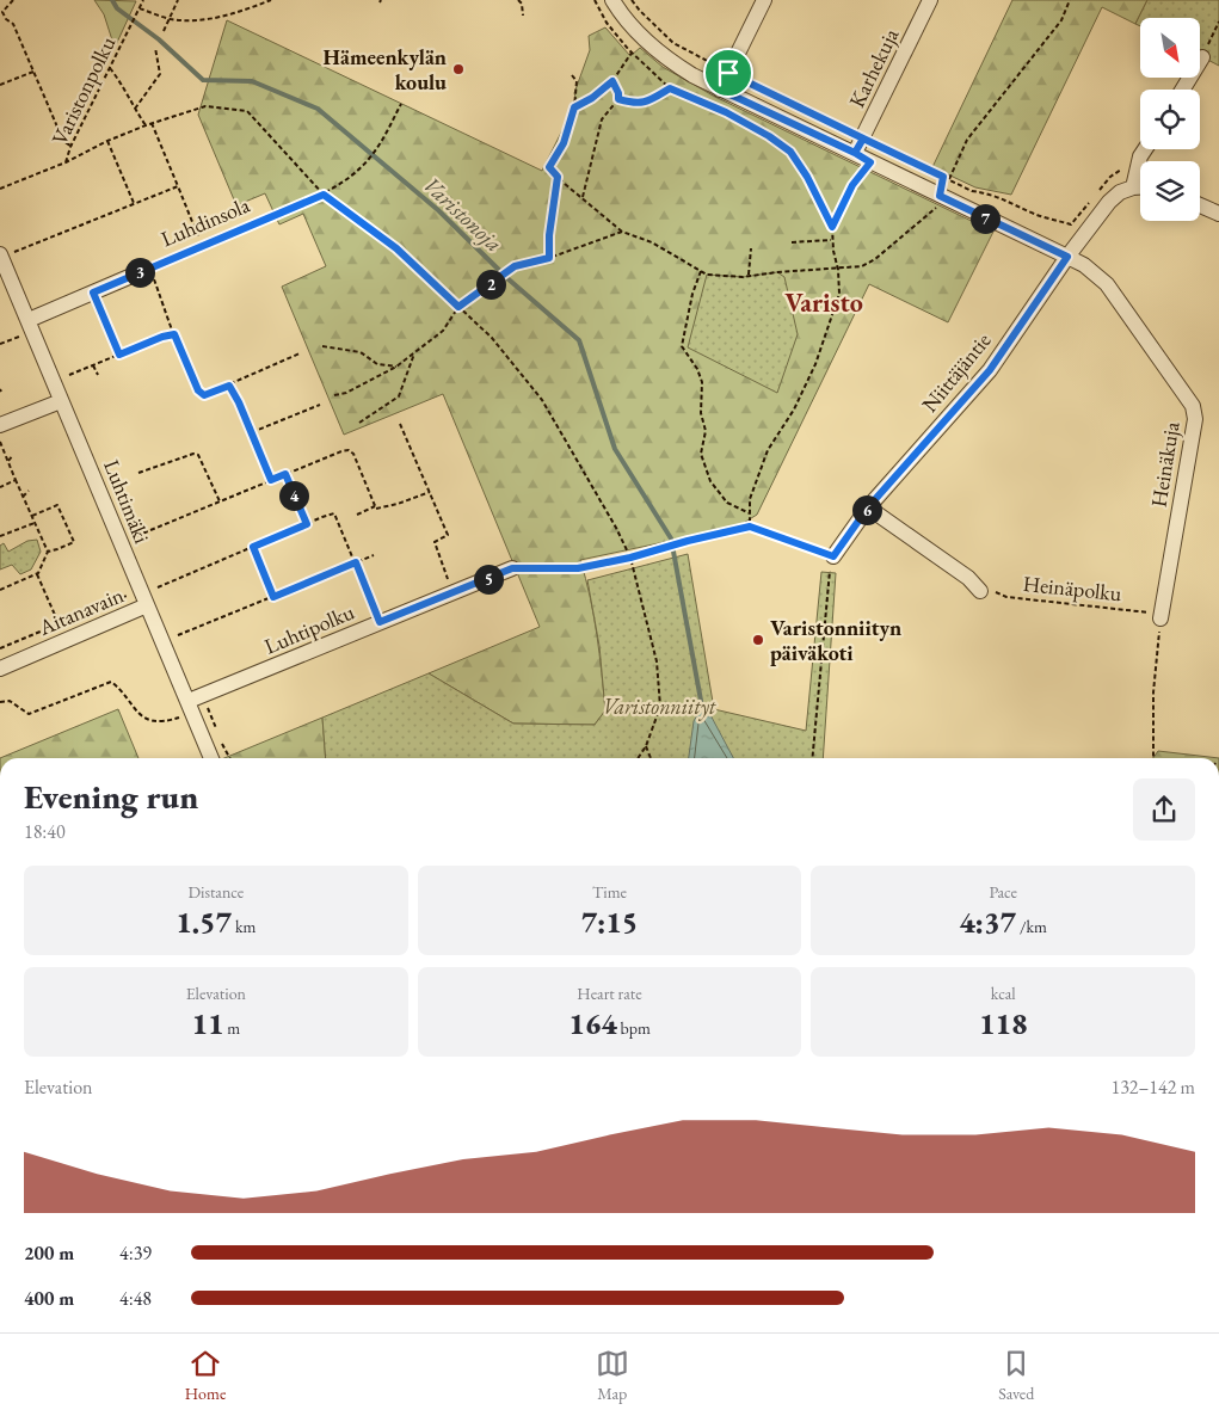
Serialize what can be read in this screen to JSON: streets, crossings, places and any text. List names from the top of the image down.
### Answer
{
  "streets": {
    "street": [
      "Karhekuja",
      "Luhdinsola",
      "Niittäjäntie",
      "Heinäkuja",
      "Luhtimäki",
      "Aitanavain",
      "Luhtipolku"
    ],
    "path": ["Varistonpolku", "Heinäpolku"]
  },
  "crossings": [
    ["Karhekuja", "Heinäkuja"],
    ["Luhdinsola", "Luhtimäki"],
    ["Niittäjäntie", "Heinäkuja"],
    ["Heinäkuja", "Heinäpolku"],
    ["Luhtimäki", "Aitanavain"],
    ["Luhtimäki", "Luhtipolku"]
  ],
  "districts": ["Varisto"],
  "water": ["Varistonoja"],
  "parks": ["Varistonniityt"],
  "places": ["Hämeenkylän koulu", "Varistonniityn päiväkoti"],
  "north": "bottom right",
  "page": {
    "pins": [
      "7",
      "3",
      "2",
      "4",
      "6",
      "5"
    ],
    "heading": ["Evening run", "18:40"],
    "stats": [
      ["Distance", "1.57 km"],
      ["Time", "7:15"],
      ["Pace", "4:37 /km"],
      ["Elevation", "11 m"],
      ["Heart rate", "164 bpm"],
      ["kcal", "118"]
    ],
    "chart": ["Elevation", "132–142 m"],
    "list": [
      {
        "name": "200 m",
        "note": "4:39"
      },
      {
        "name": "400 m",
        "note": "4:48"
      }
    ],
    "tabs": ["Home", "Map", "Saved"]
  }
}
